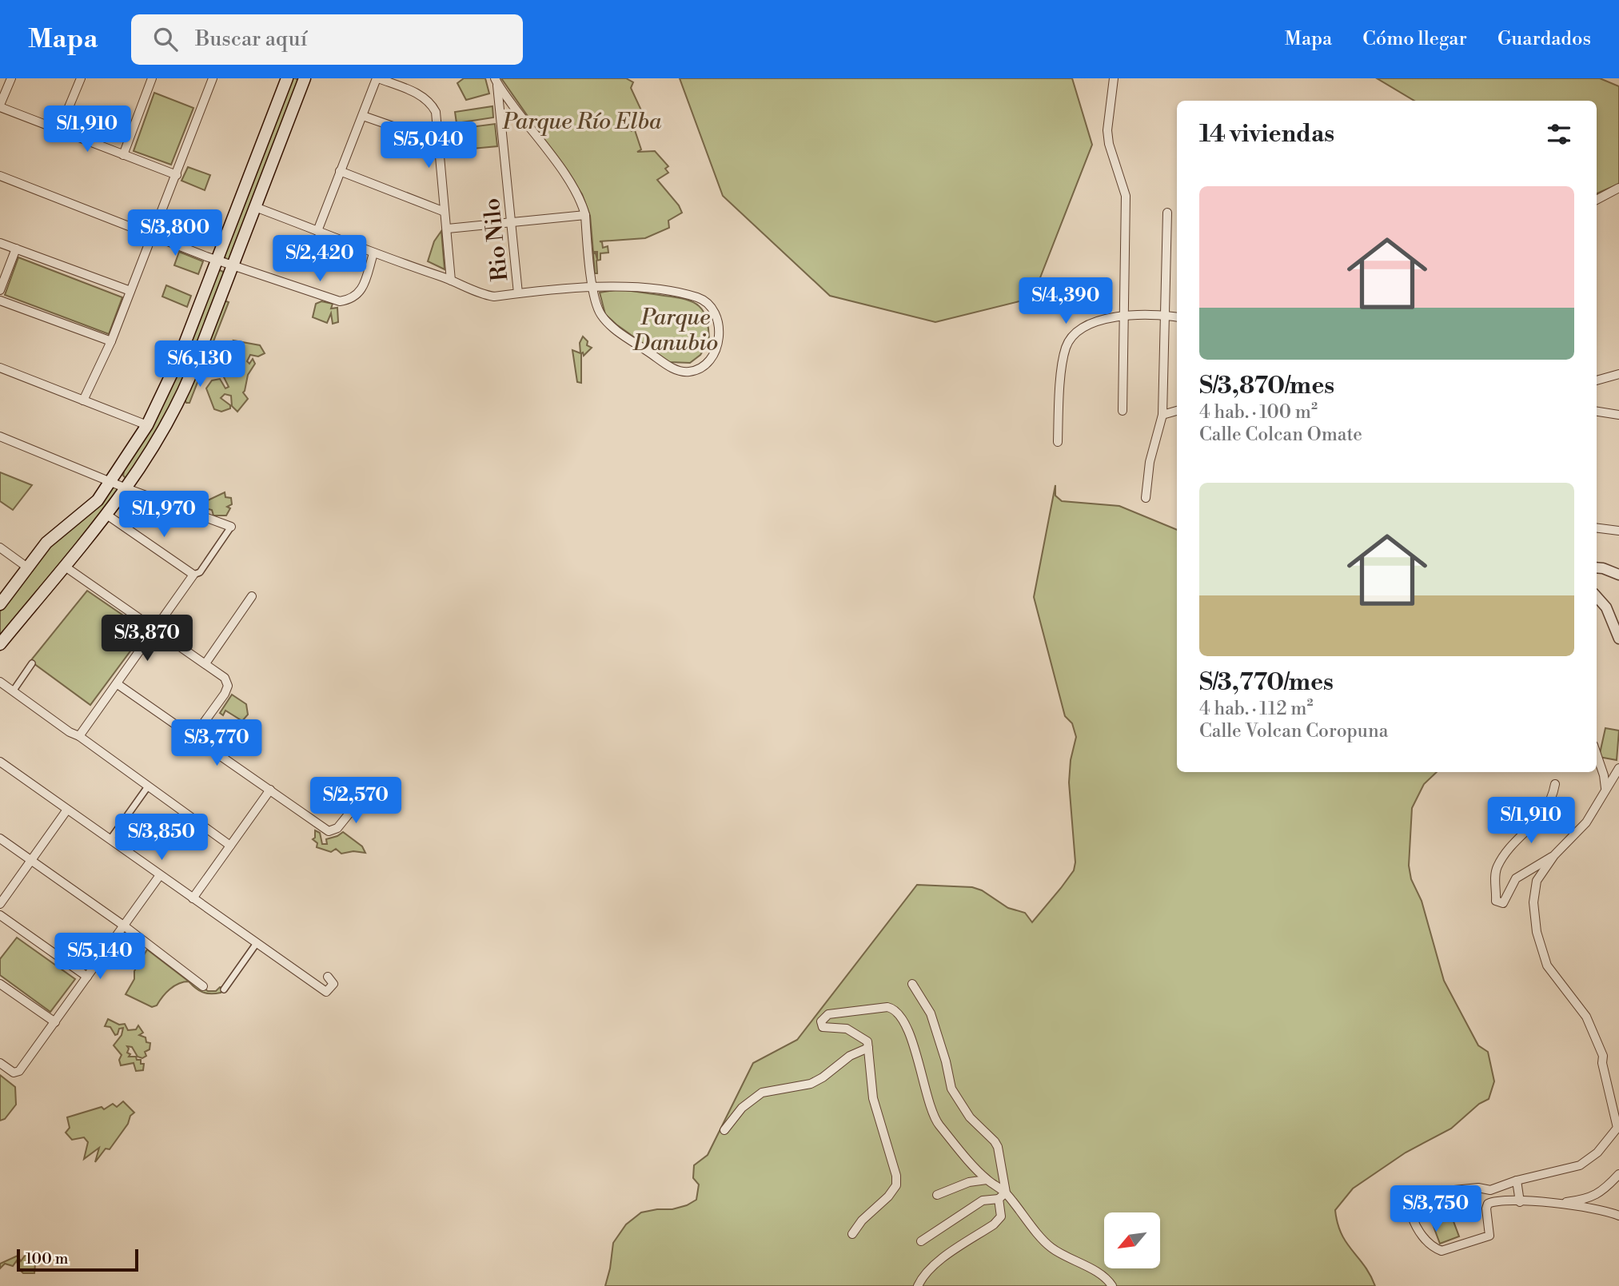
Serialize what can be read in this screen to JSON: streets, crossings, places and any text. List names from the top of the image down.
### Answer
{
  "streets": {
    "street": ["Rio Nilo"]
  },
  "parks": ["Parque Río Elba", "Parque Danubio"],
  "scale_bar": "100 m",
  "north": "bottom left",
  "page": {
    "header": "Mapa",
    "search": "Buscar aquí",
    "nav": ["Mapa", "Cómo llegar", "Guardados"],
    "heading": "14 viviendas",
    "price": [
      "S/1,910",
      "S/5,040",
      "S/3,800",
      "S/2,420",
      "S/4,390",
      "S/6,130",
      "S/1,970",
      "S/3,870",
      "S/3,770",
      "S/2,570",
      "S/1,910",
      "S/3,850",
      "S/5,140",
      "S/3,750"
    ],
    "list": [
      {
        "name": "S/3,870/mes",
        "note": "4 hab. · 100 m² · Calle Colcan Omate"
      },
      {
        "name": "S/3,770/mes",
        "note": "4 hab. · 112 m² · Calle Volcan Coropuna"
      }
    ],
    "scale": "100 m"
  }
}
